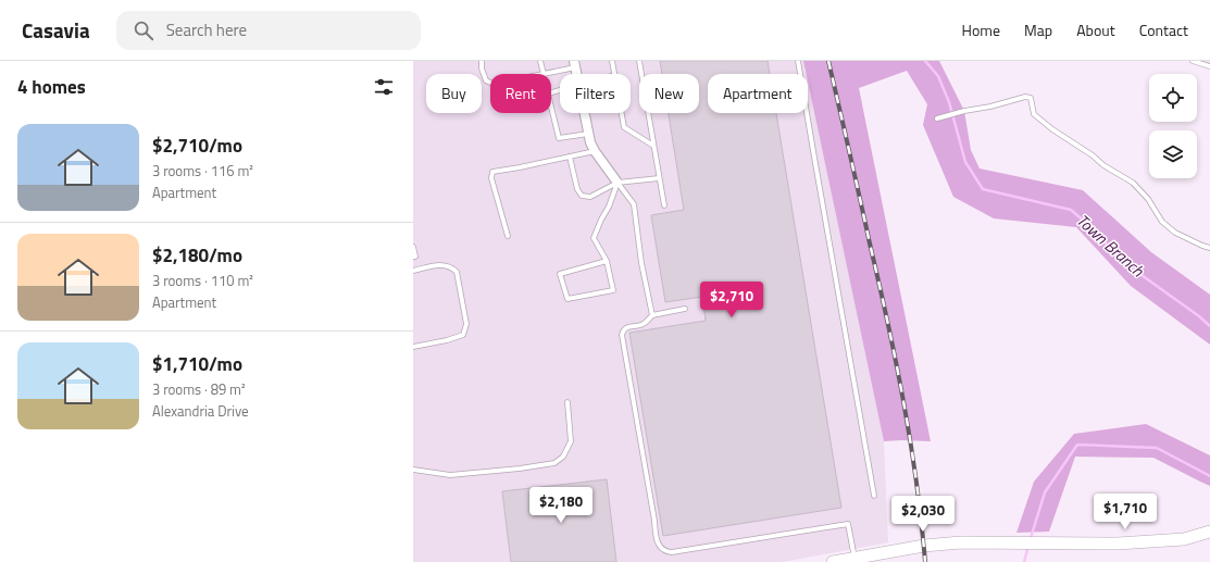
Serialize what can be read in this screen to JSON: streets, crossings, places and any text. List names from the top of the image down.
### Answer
{
  "water": ["Town Branch"],
  "page": {
    "header": "Casavia",
    "search": "Search here",
    "nav": [
      "Home",
      "Map",
      "About",
      "Contact"
    ],
    "heading": "4 homes",
    "chip": [
      "Buy",
      "Rent",
      "Filters",
      "New",
      "Apartment"
    ],
    "list": [
      {
        "name": "$2,710/mo",
        "note": "3 rooms · 116 m² · Apartment"
      },
      {
        "name": "$2,180/mo",
        "note": "3 rooms · 110 m² · Apartment"
      },
      {
        "name": "$1,710/mo",
        "note": "3 rooms · 89 m² · Alexandria Drive"
      }
    ],
    "price": [
      "$2,710",
      "$2,180",
      "$1,710",
      "$2,030"
    ]
  }
}
